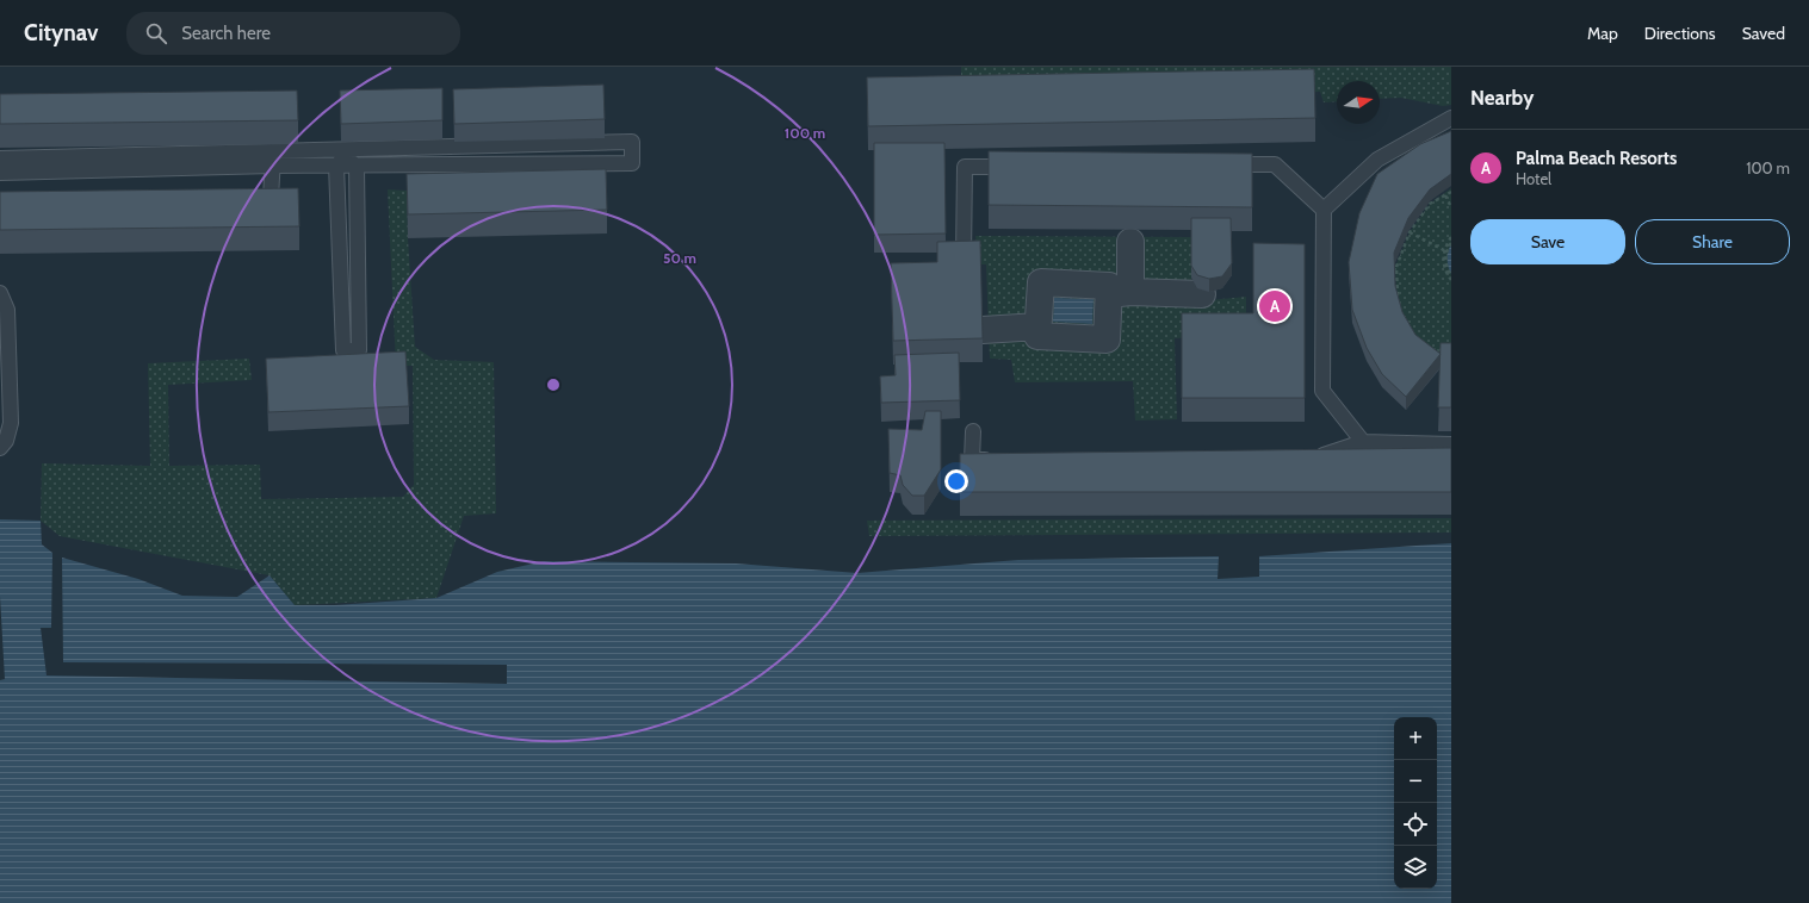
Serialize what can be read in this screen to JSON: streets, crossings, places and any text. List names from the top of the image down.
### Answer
{
  "north": "right",
  "page": {
    "header": "Citynav",
    "search": "Search here",
    "nav": ["Map", "Directions", "Saved"],
    "heading": "Nearby",
    "list": [
      {
        "mark": "A",
        "name": "Palma Beach Resorts",
        "note": "Hotel",
        "value": "100 m"
      }
    ],
    "buttons": ["Save", "Share"],
    "pins": "A",
    "map_buttons": ["+", "−"]
  },
  "rings": ["100 m", "50 m"]
}
